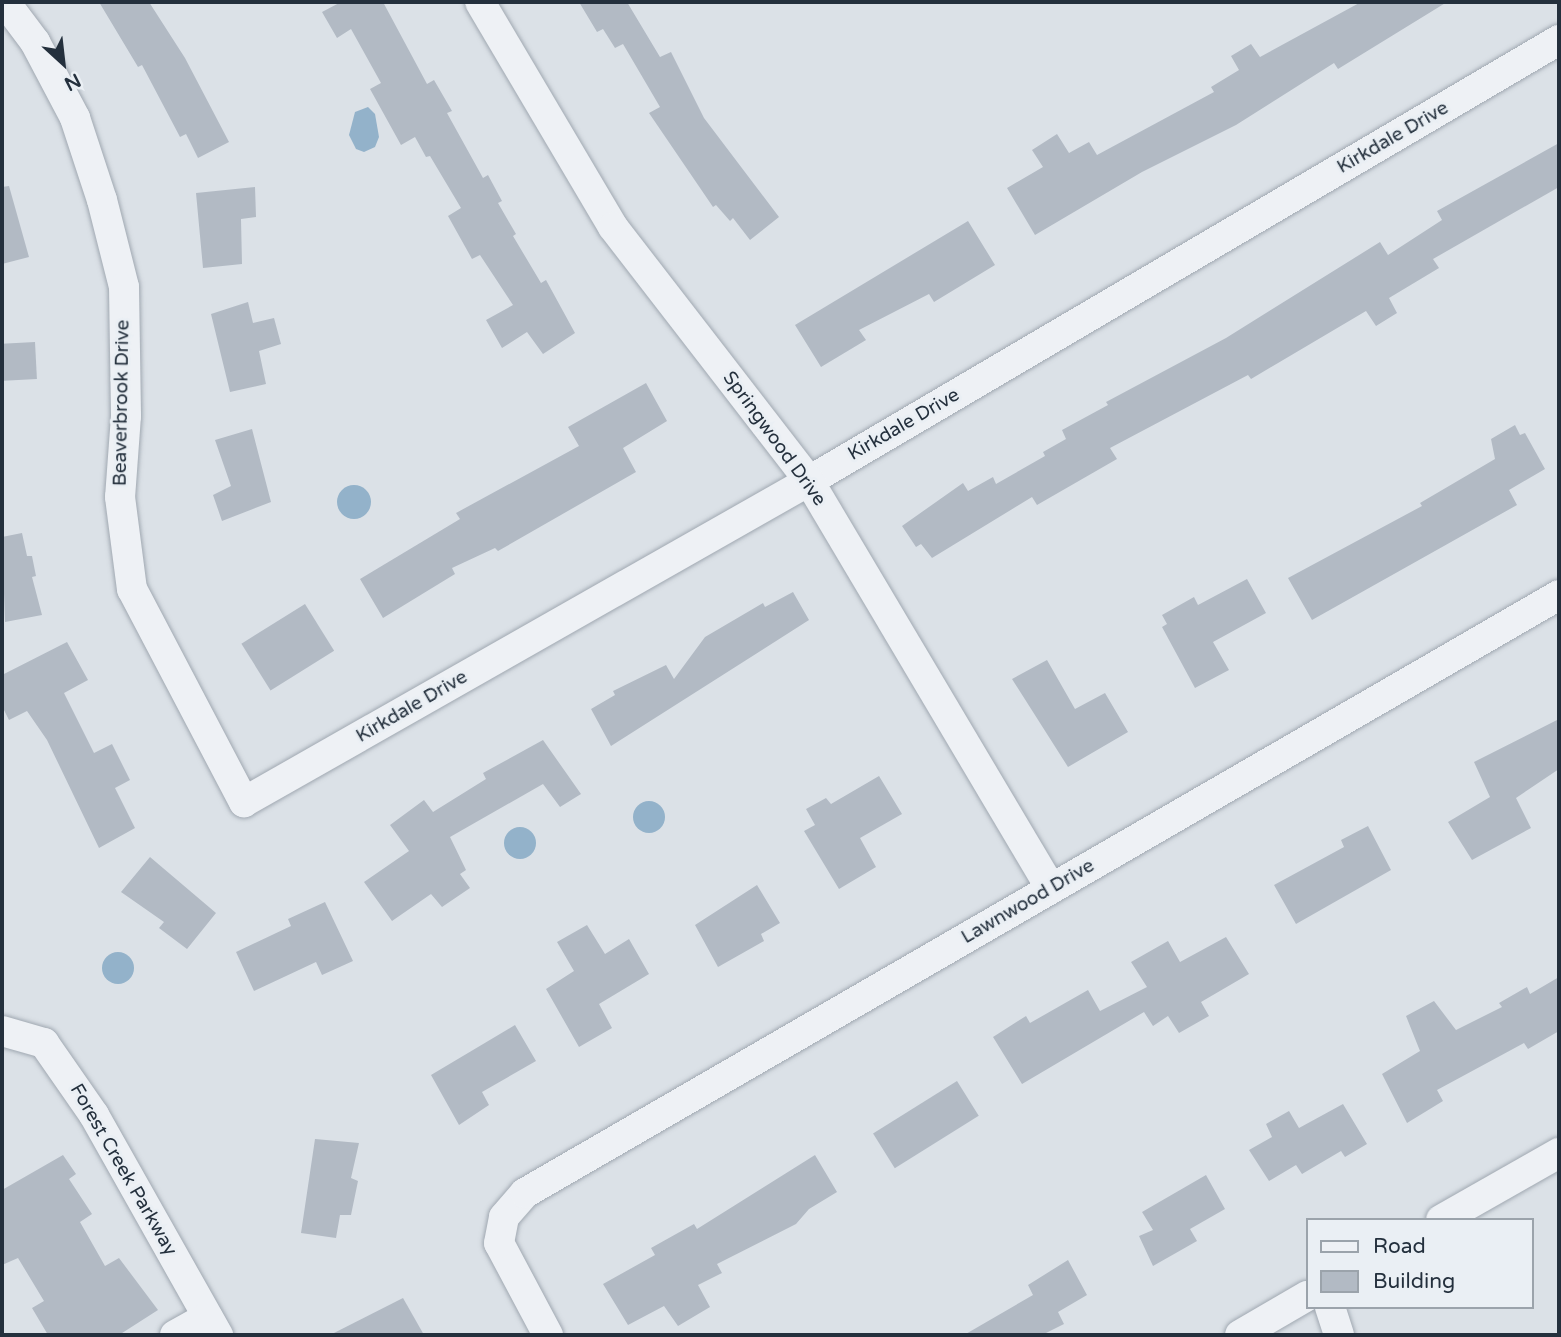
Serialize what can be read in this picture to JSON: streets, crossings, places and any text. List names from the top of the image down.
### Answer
{
  "streets": {
    "street": [
      "Kirkdale Drive",
      "Beaverbrook Drive",
      "Springwood Drive",
      "Lawnwood Drive",
      "Forest Creek Parkway"
    ]
  },
  "crossings": [
    ["Kirkdale Drive", "Beaverbrook Drive"],
    ["Kirkdale Drive", "Springwood Drive"],
    ["Springwood Drive", "Lawnwood Drive"]
  ],
  "legend": ["Road", "Building"],
  "north": "bottom right"
}
